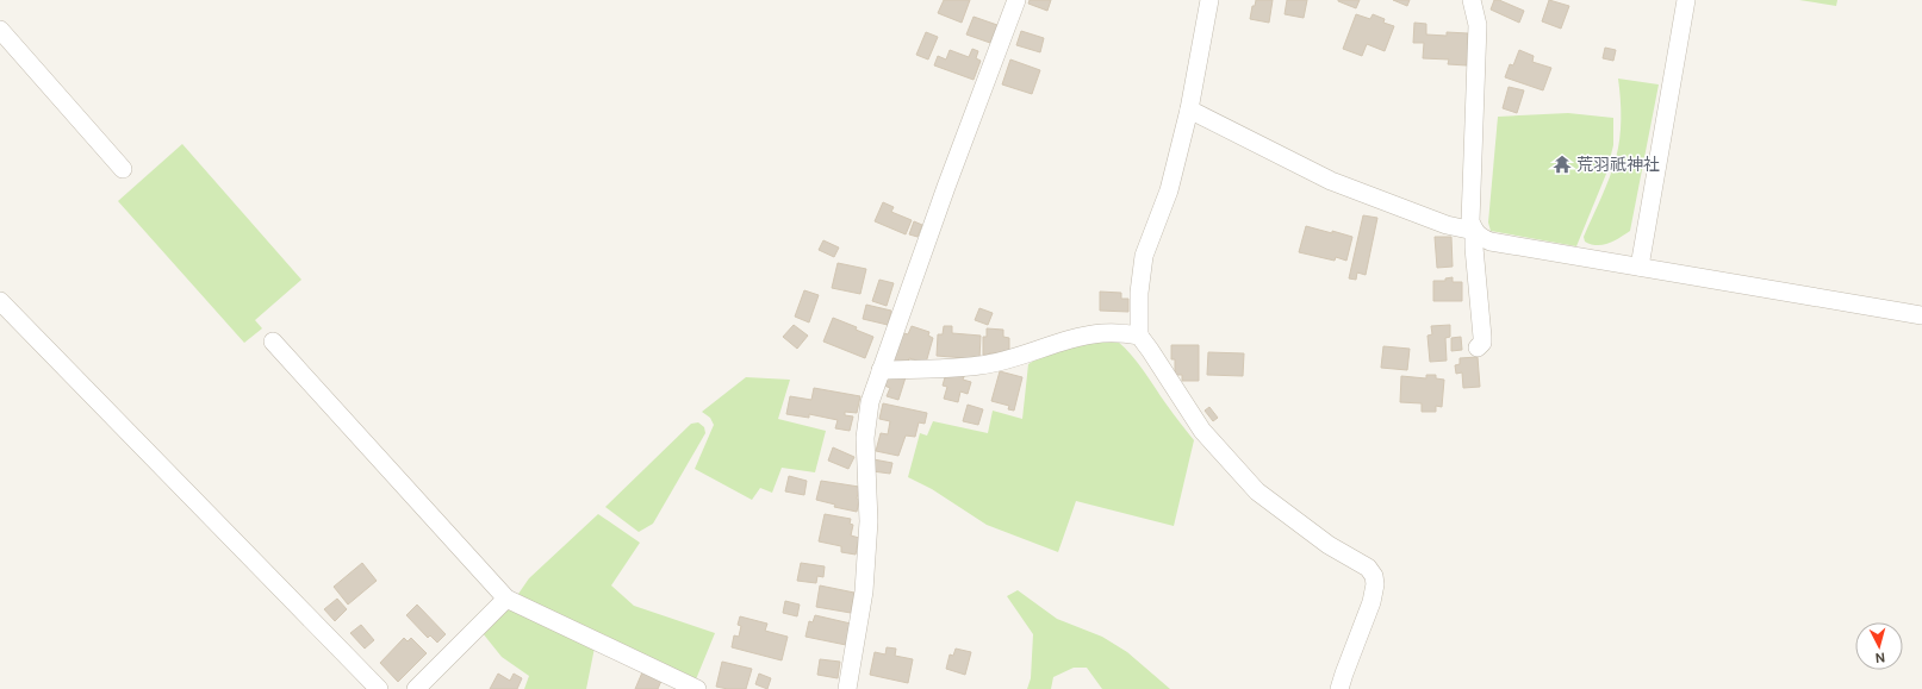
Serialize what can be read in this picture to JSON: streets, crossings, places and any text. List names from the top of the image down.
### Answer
{
  "places": {
    "temple": ["荒羽祇神社"]
  },
  "north": "bottom"
}
